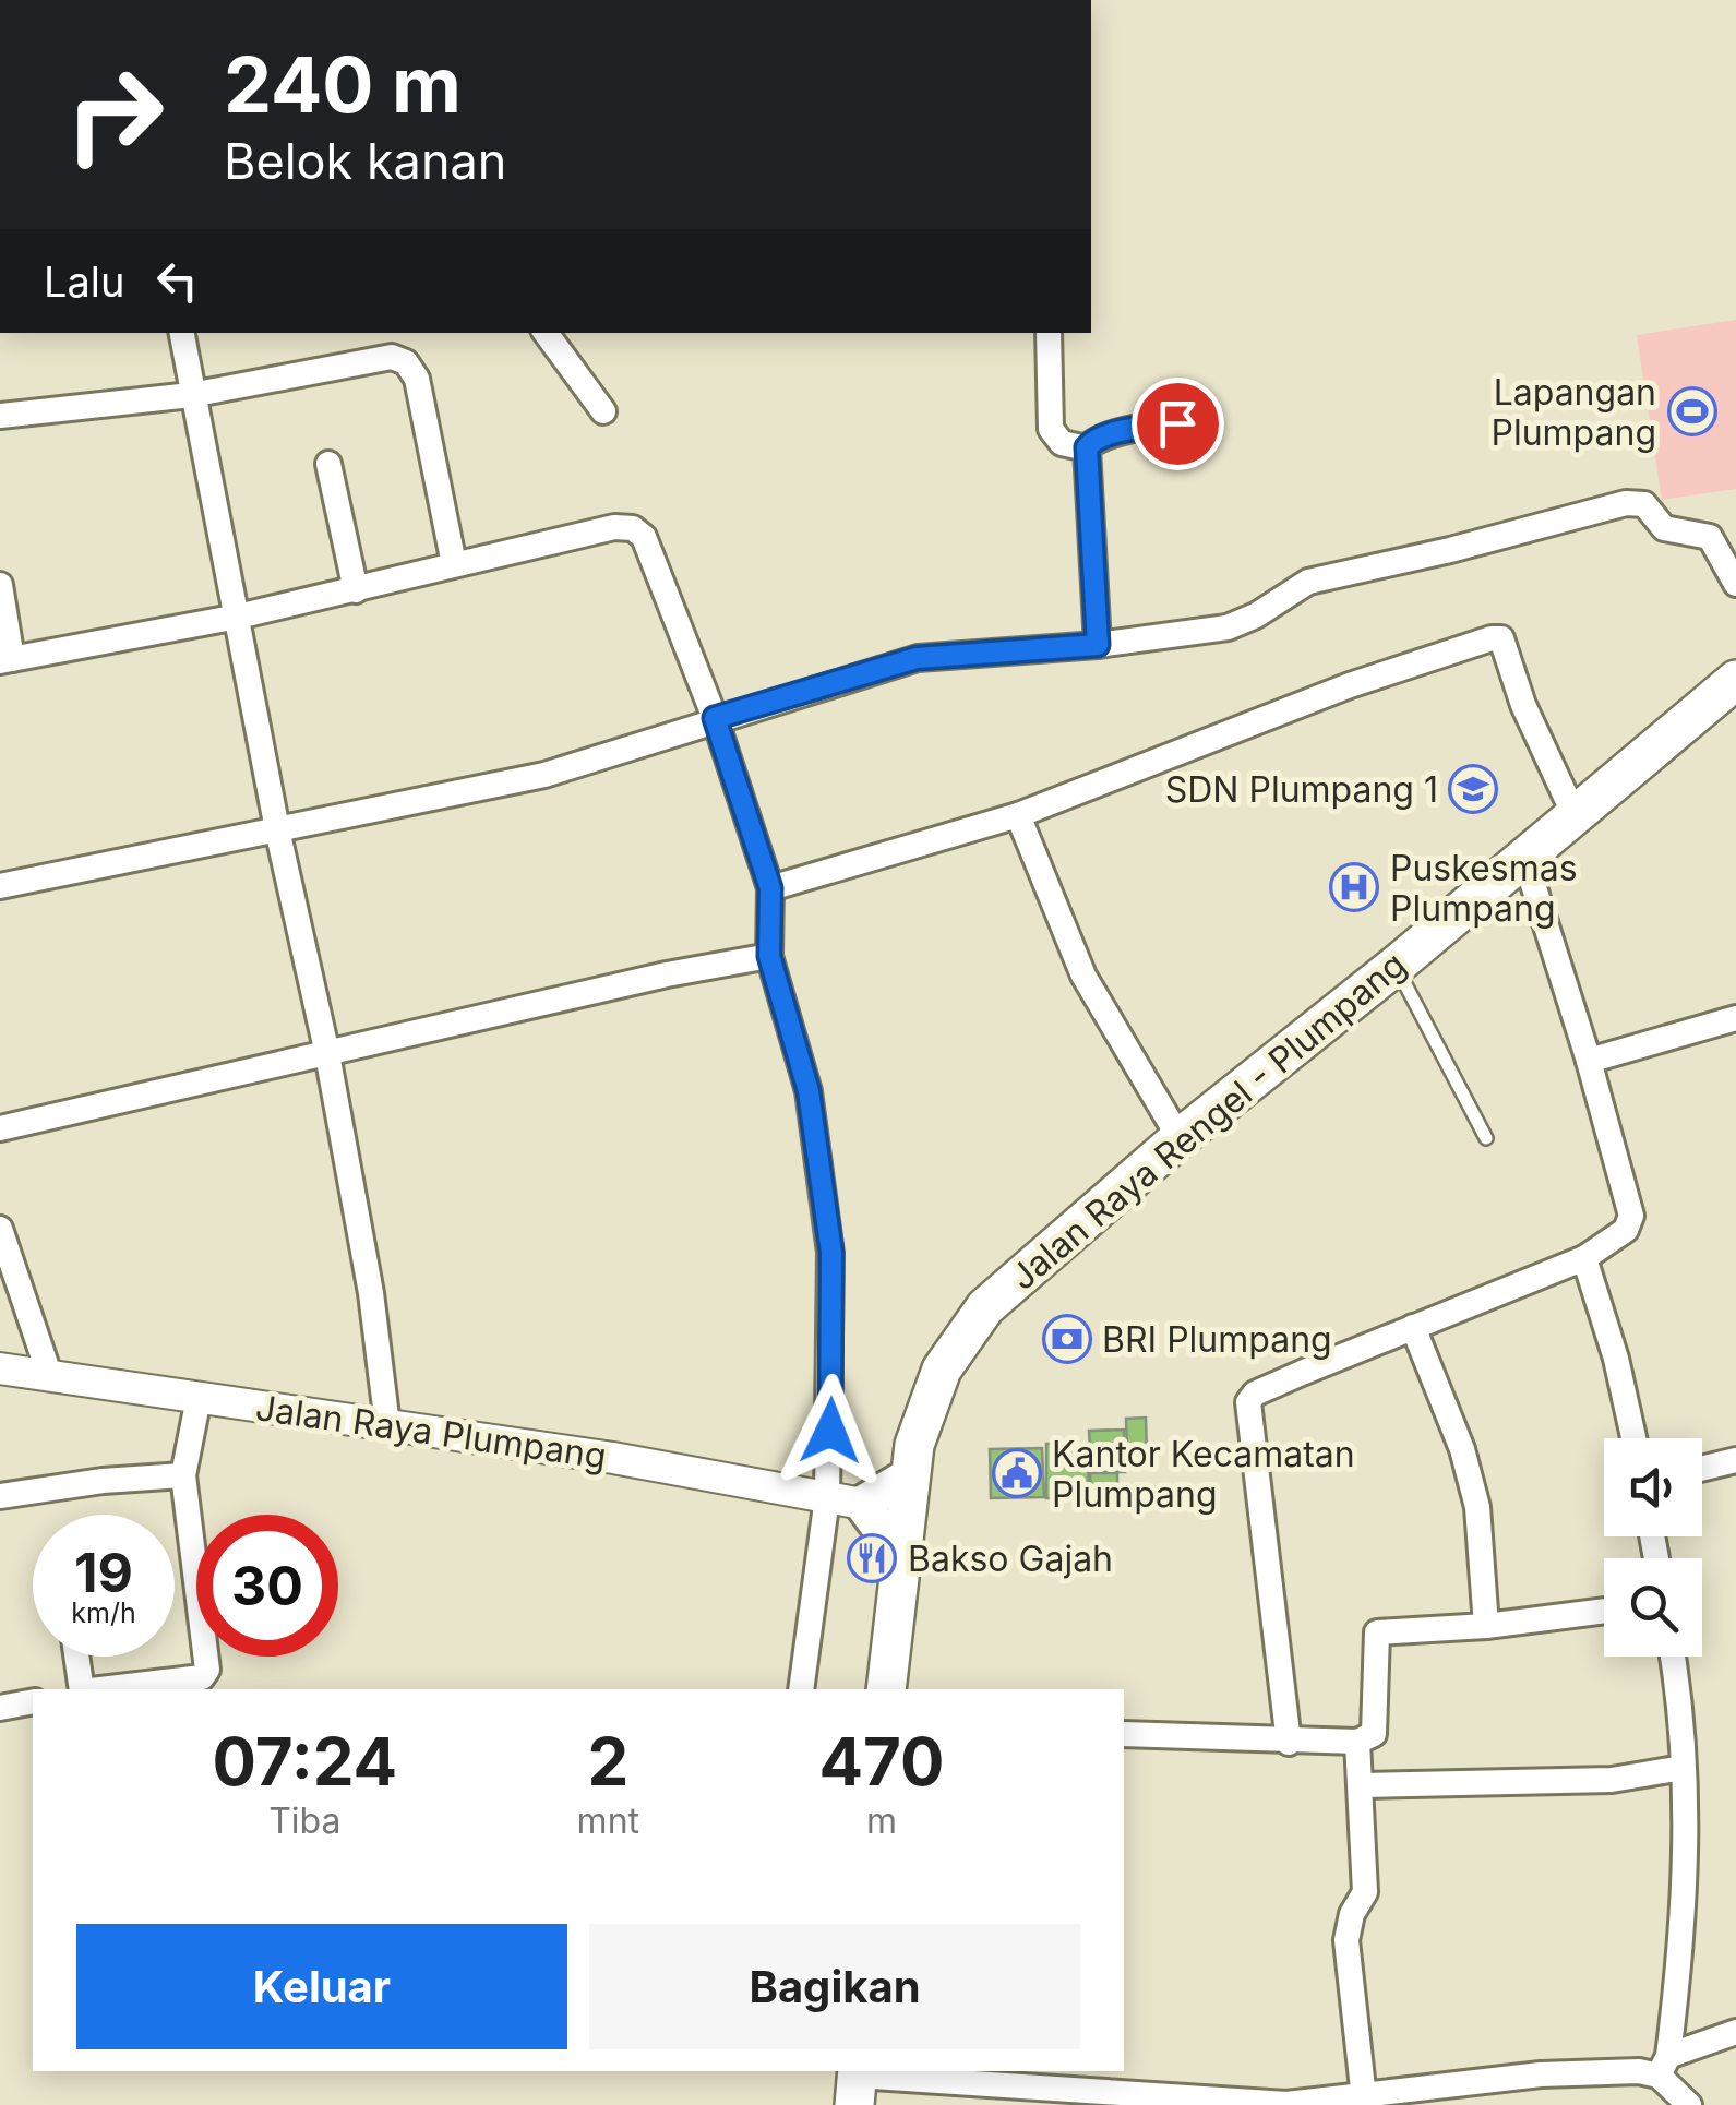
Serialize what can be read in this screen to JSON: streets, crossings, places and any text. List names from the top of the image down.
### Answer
{
  "streets": {
    "main road": ["Jalan Raya Rengel - Plumpang"],
    "street": ["Jalan Raya Plumpang"]
  },
  "places": {
    "sports": ["Lapangan Plumpang"],
    "school or university": ["SDN Plumpang 1"],
    "hospital": ["Puskesmas Plumpang"],
    "bank": ["BRI Plumpang"],
    "public building": ["Kantor Kecamatan Plumpang"],
    "restaurant": ["Bakso Gajah"]
  },
  "page": {
    "turn": ["240 m", "Belok kanan"],
    "then": "Lalu",
    "speed": "19 km/h",
    "limit": "30",
    "eta": [
      "07:24",
      "Tiba",
      "2",
      "mnt",
      "470",
      "m"
    ],
    "buttons": ["Keluar", "Bagikan"]
  }
}
